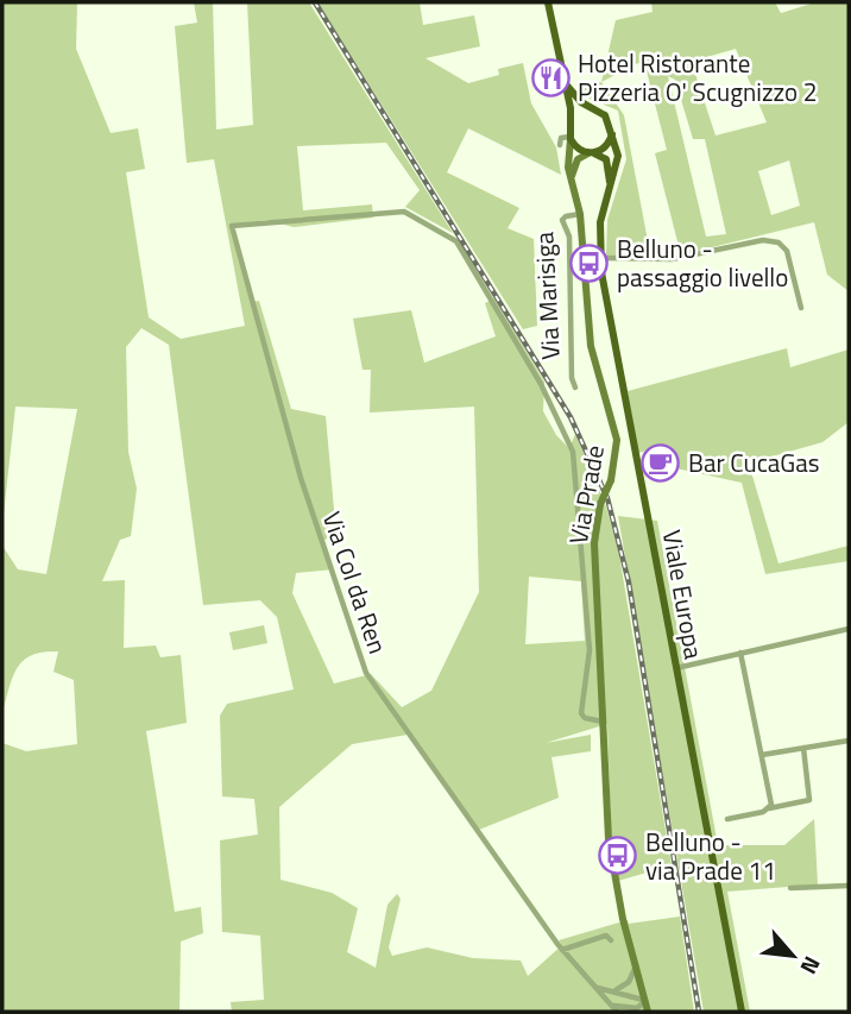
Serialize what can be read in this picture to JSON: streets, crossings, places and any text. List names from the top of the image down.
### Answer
{
  "streets": {
    "main road": ["Via Prade", "Viale Europa"],
    "street": ["Via Marisiga", "Via Col da Ren"]
  },
  "crossings": [
    ["Via Marisiga", "Via Prade"],
    ["Via Prade", "Via Col da Ren"],
    ["Via Prade", "Viale Europa"]
  ],
  "places": {
    "restaurant": ["Hotel Ristorante Pizzeria O' Scugnizzo 2"],
    "bus stop": ["Belluno - passaggio livello", "Belluno - via Prade 11"],
    "cafe": ["Bar CucaGas"]
  },
  "north": "bottom right"
}
